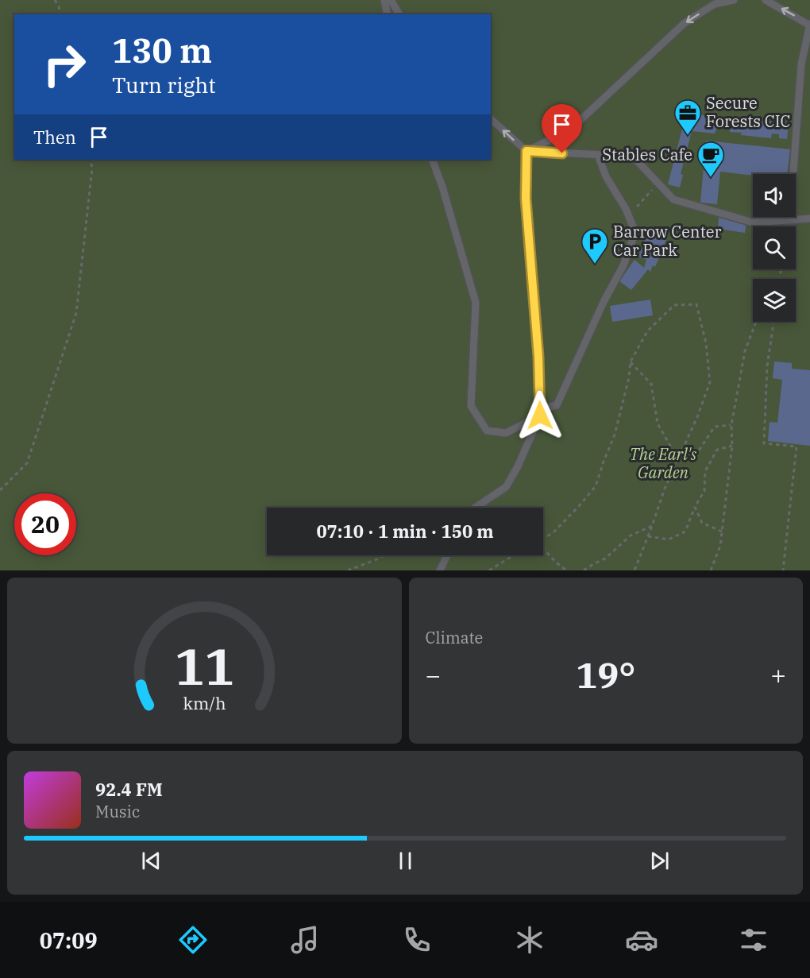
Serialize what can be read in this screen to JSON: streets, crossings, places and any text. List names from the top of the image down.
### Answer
{
  "parks": ["The Earl's Garden"],
  "places": {
    "office": ["Secure Forests CIC"],
    "cafe": ["Stables Cafe"],
    "parking": ["Barrow Center Car Park"]
  },
  "page": {
    "turn": ["130 m", "Turn right"],
    "then": "Then",
    "limit": "20",
    "trip": "07:10 · 1 min · 150 m",
    "tile": "Climate",
    "heat": ["−", "19°", "+"],
    "song": ["92.4 FM", "Music"],
    "tabs": "07:09",
    "gauge": ["11", "km/h"]
  }
}
